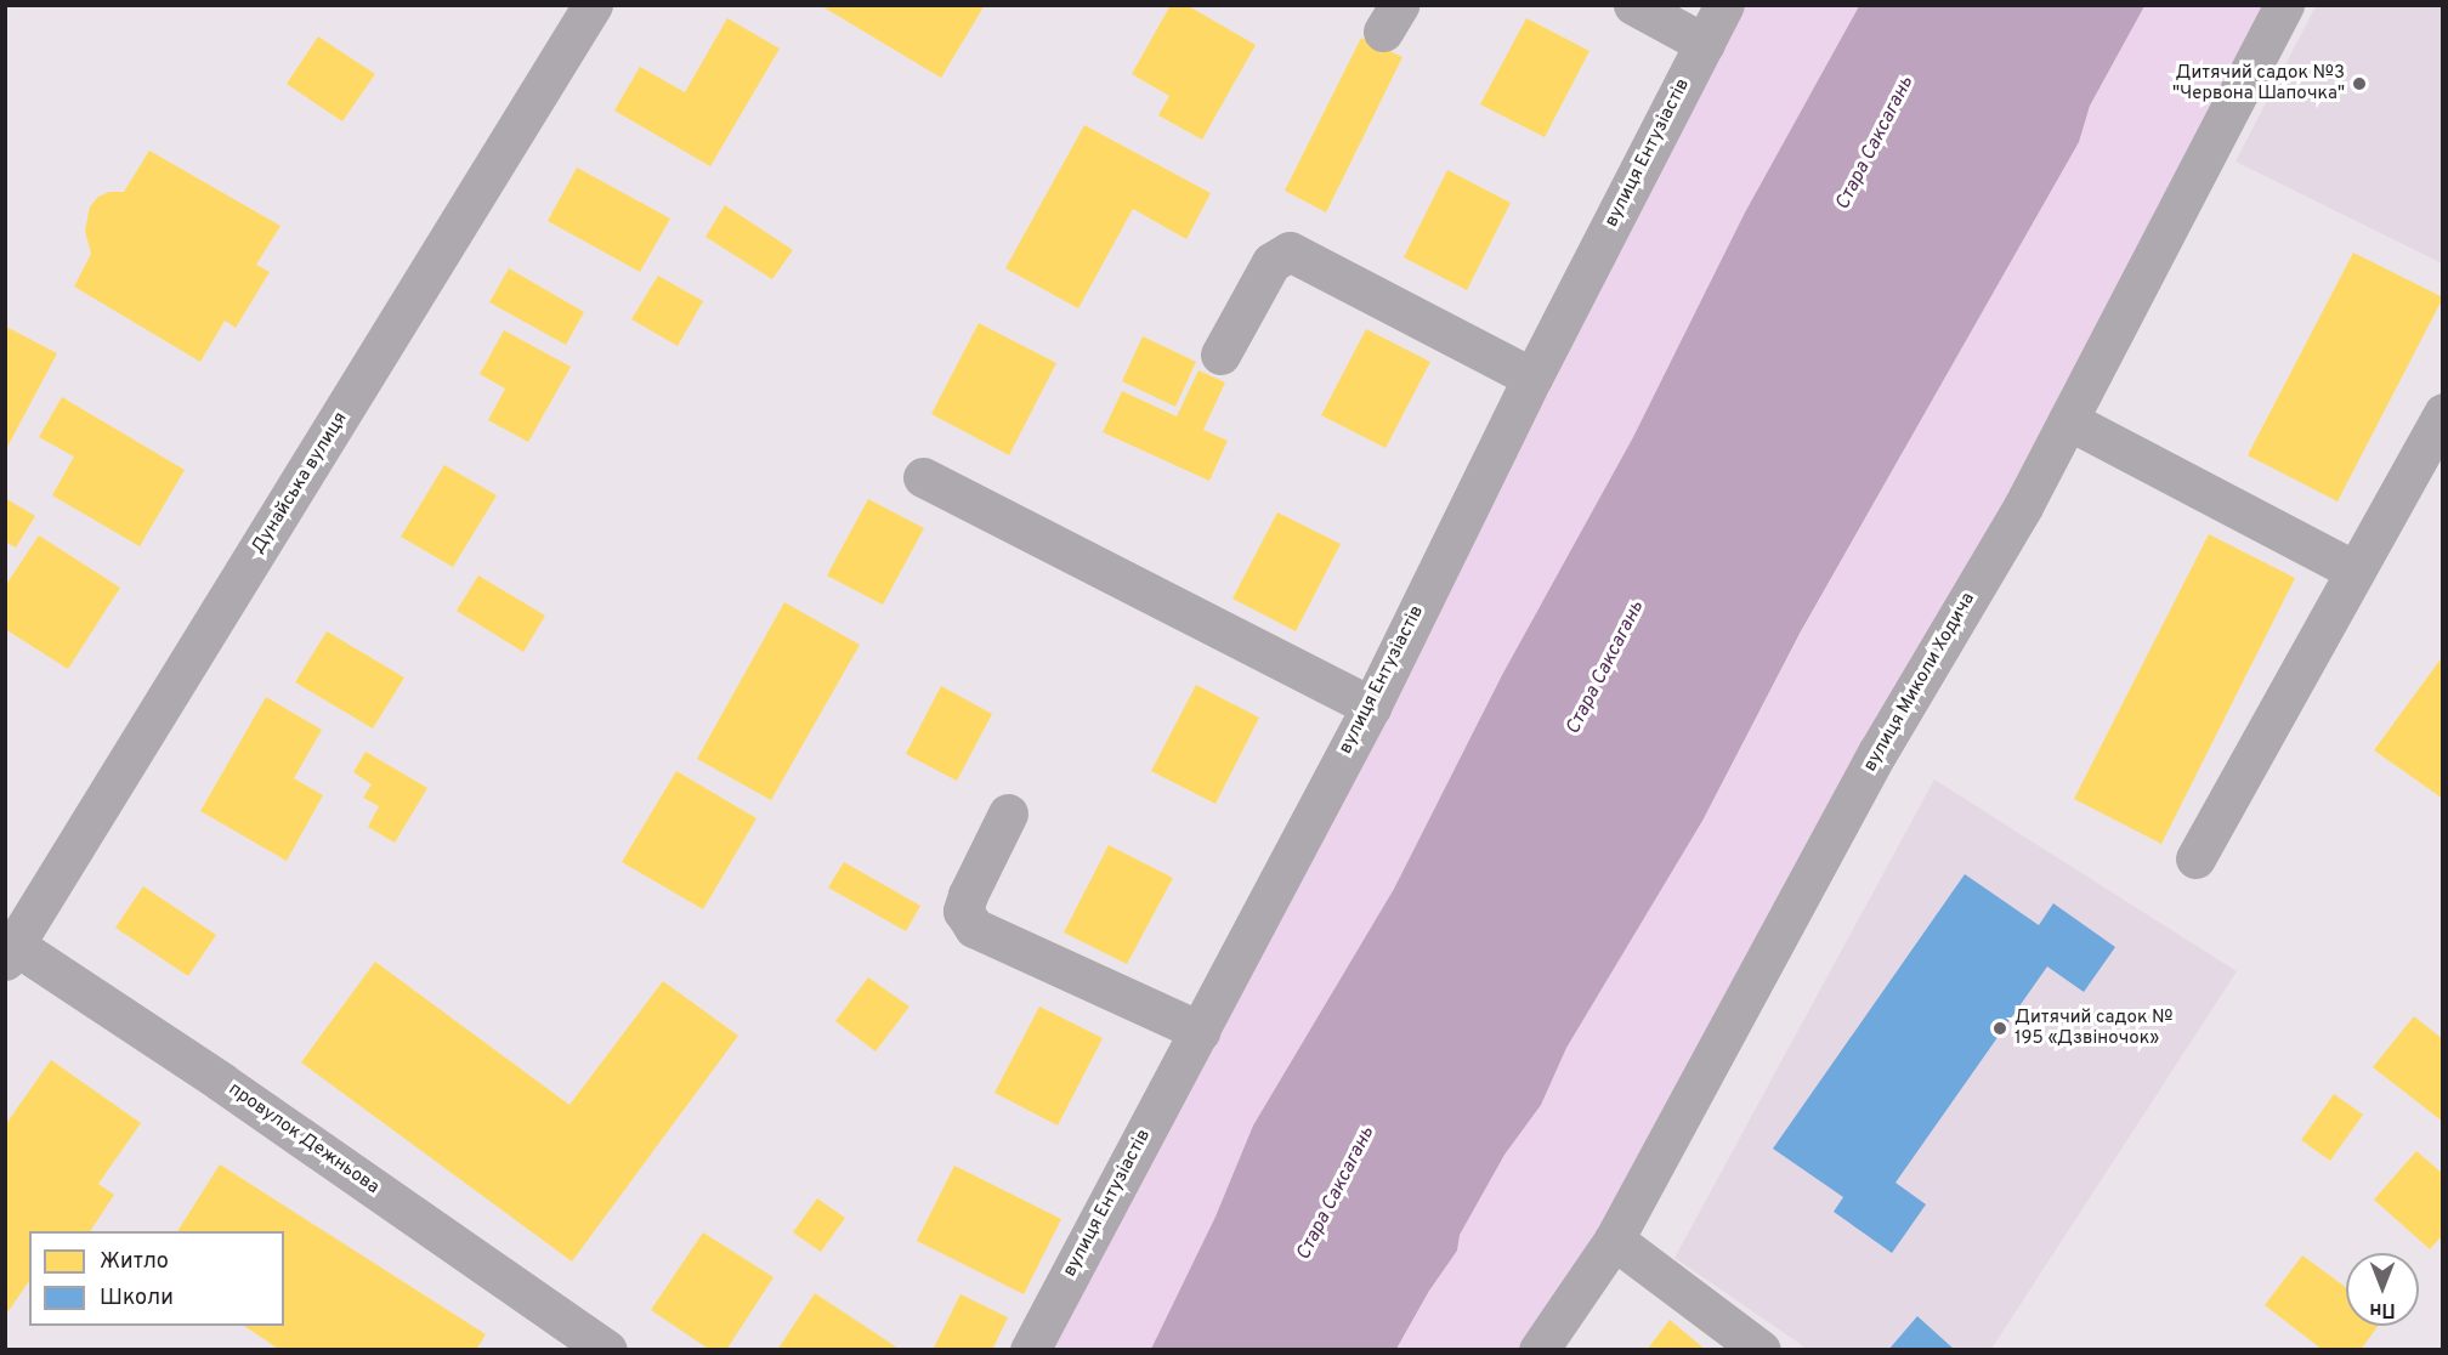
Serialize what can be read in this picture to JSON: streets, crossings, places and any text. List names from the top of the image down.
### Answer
{
  "streets": {
    "street": [
      "вулиця Ентузіастів",
      "Дунайська вулиця",
      "вулиця Миколи Ходича",
      "провулок Дежньова"
    ]
  },
  "crossings": [
    ["Дунайська вулиця", "провулок Дежньова"]
  ],
  "water": ["Стара Саксагань"],
  "places": ["Дитячий садок №3 \"Червона Шапочка\"", "Дитячий садок № 195 «Дзвіночок»"],
  "legend": ["Житло", "Школи"],
  "north": "bottom"
}
